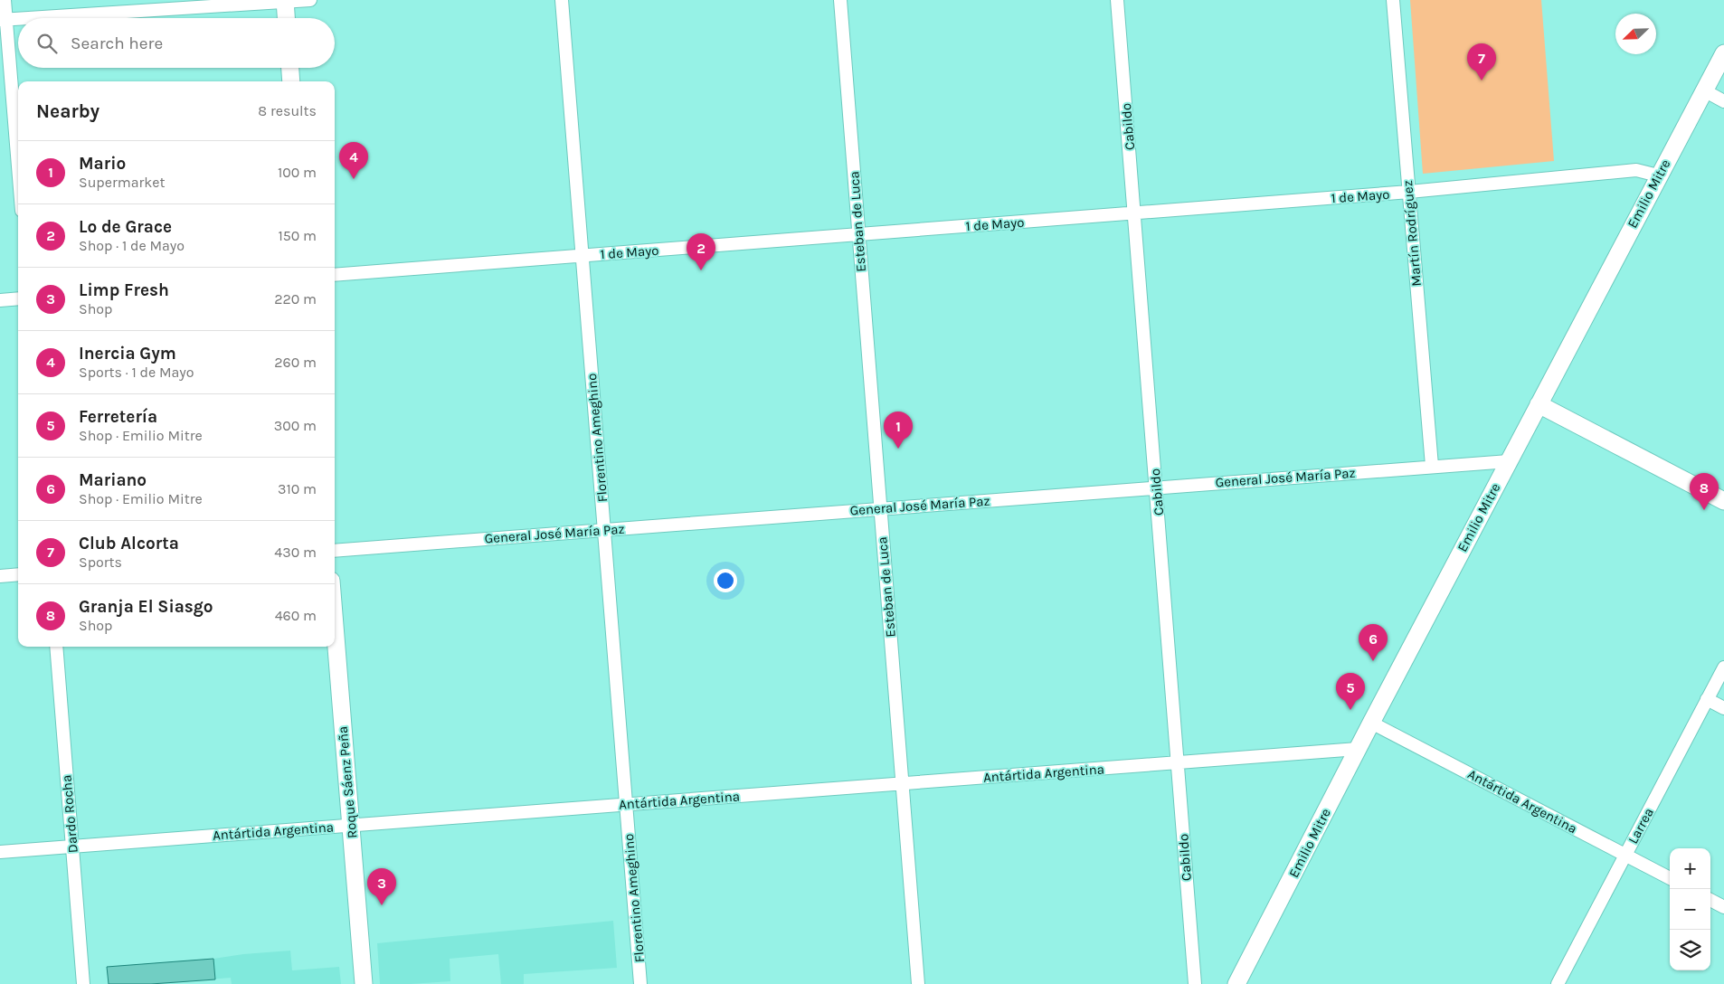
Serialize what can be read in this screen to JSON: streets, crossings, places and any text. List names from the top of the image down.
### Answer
{
  "streets": {
    "street": [
      "Cabildo",
      "Emilio Mitre",
      "1 de Mayo",
      "Esteban de Luca",
      "Martín Rodríguez",
      "Florentino Ameghino",
      "General José María Paz",
      "Antártida Argentina",
      "Roque Sáenz Peña",
      "Dardo Rocha",
      "Larrea"
    ]
  },
  "crossings": [
    ["Cabildo", "1 de Mayo"],
    ["Cabildo", "General José María Paz"],
    ["Cabildo", "Antártida Argentina"],
    ["Emilio Mitre", "1 de Mayo"],
    ["Emilio Mitre", "General José María Paz"],
    ["Emilio Mitre", "Antártida Argentina"],
    ["1 de Mayo", "Esteban de Luca"],
    ["1 de Mayo", "Martín Rodríguez"],
    ["1 de Mayo", "Florentino Ameghino"],
    ["Esteban de Luca", "General José María Paz"],
    ["Esteban de Luca", "Antártida Argentina"],
    ["Martín Rodríguez", "General José María Paz"],
    ["Florentino Ameghino", "General José María Paz"],
    ["Florentino Ameghino", "Antártida Argentina"],
    ["Antártida Argentina", "Roque Sáenz Peña"],
    ["Antártida Argentina", "Dardo Rocha"],
    ["Antártida Argentina", "Larrea"]
  ],
  "north": "bottom left",
  "page": {
    "search": "Search here",
    "pins": [
      "7",
      "4",
      "2",
      "1",
      "8",
      "6",
      "5",
      "3"
    ],
    "heading": ["Nearby", "8 results"],
    "list": [
      {
        "mark": "1",
        "name": "Mario",
        "note": "Supermarket",
        "value": "100 m"
      },
      {
        "mark": "2",
        "name": "Lo de Grace",
        "note": "Shop · 1 de Mayo",
        "value": "150 m"
      },
      {
        "mark": "3",
        "name": "Limp Fresh",
        "note": "Shop",
        "value": "220 m"
      },
      {
        "mark": "4",
        "name": "Inercia Gym",
        "note": "Sports · 1 de Mayo",
        "value": "260 m"
      },
      {
        "mark": "5",
        "name": "Ferretería",
        "note": "Shop · Emilio Mitre",
        "value": "300 m"
      },
      {
        "mark": "6",
        "name": "Mariano",
        "note": "Shop · Emilio Mitre",
        "value": "310 m"
      },
      {
        "mark": "7",
        "name": "Club Alcorta",
        "note": "Sports",
        "value": "430 m"
      },
      {
        "mark": "8",
        "name": "Granja El Siasgo",
        "note": "Shop",
        "value": "460 m"
      }
    ],
    "map_buttons": ["+", "−"]
  }
}
